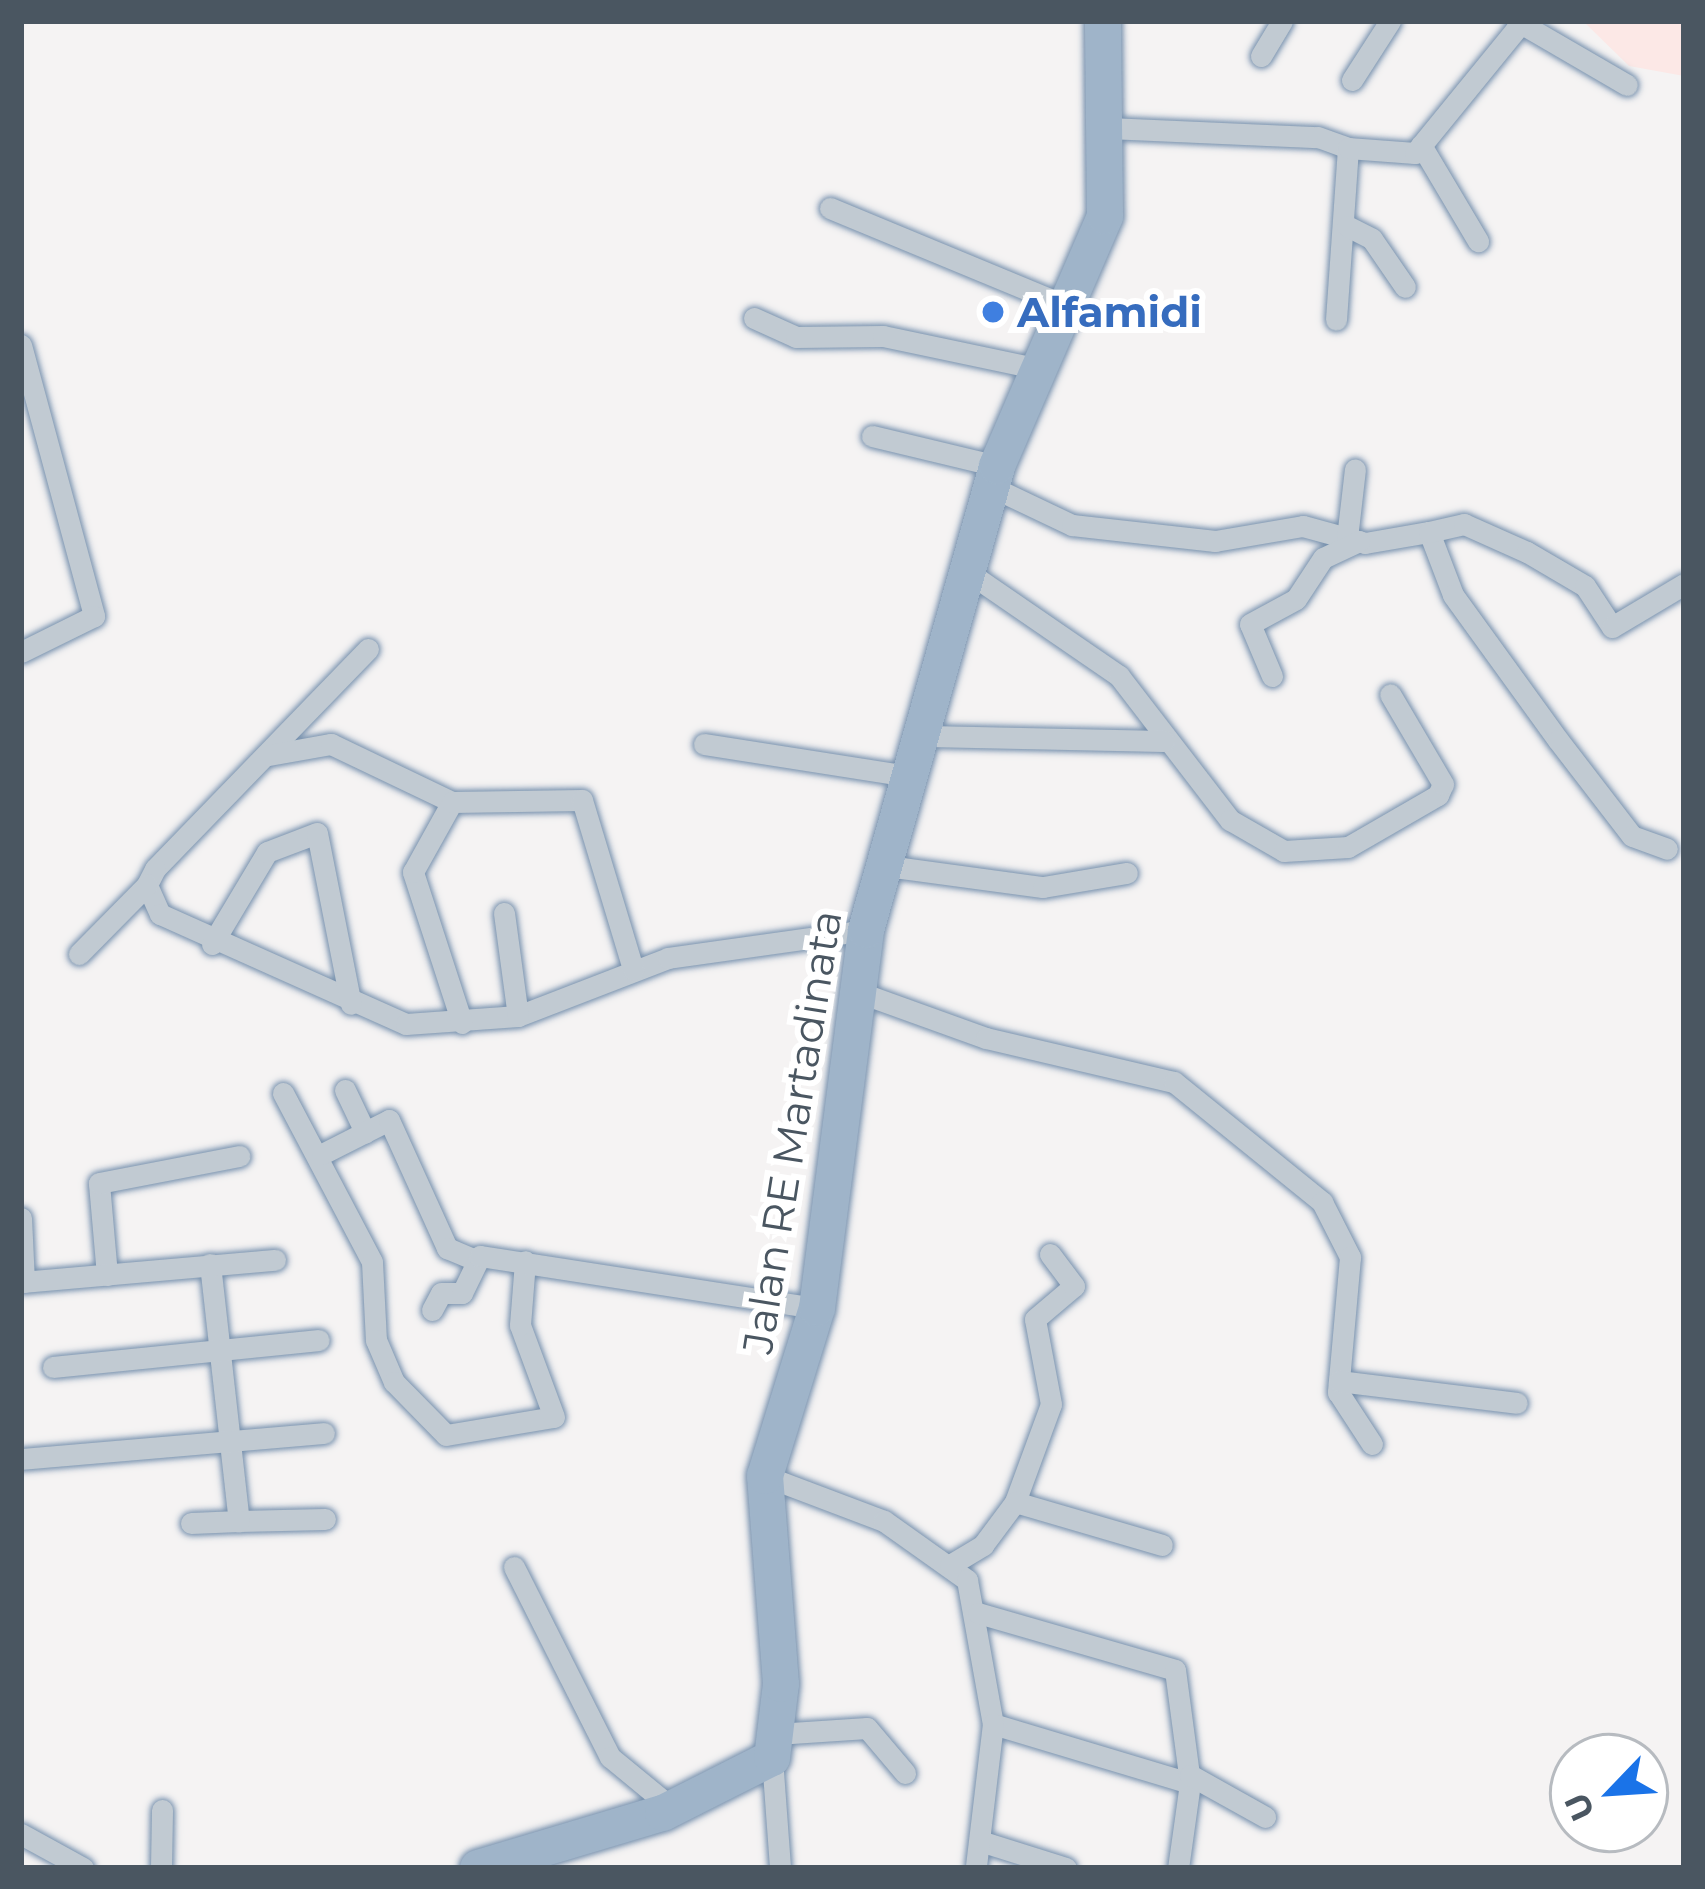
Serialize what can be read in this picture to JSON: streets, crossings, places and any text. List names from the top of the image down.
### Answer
{
  "streets": {
    "highway": ["Jalan RE Martadinata"]
  },
  "places": ["Alfamidi"],
  "north": "bottom left"
}
